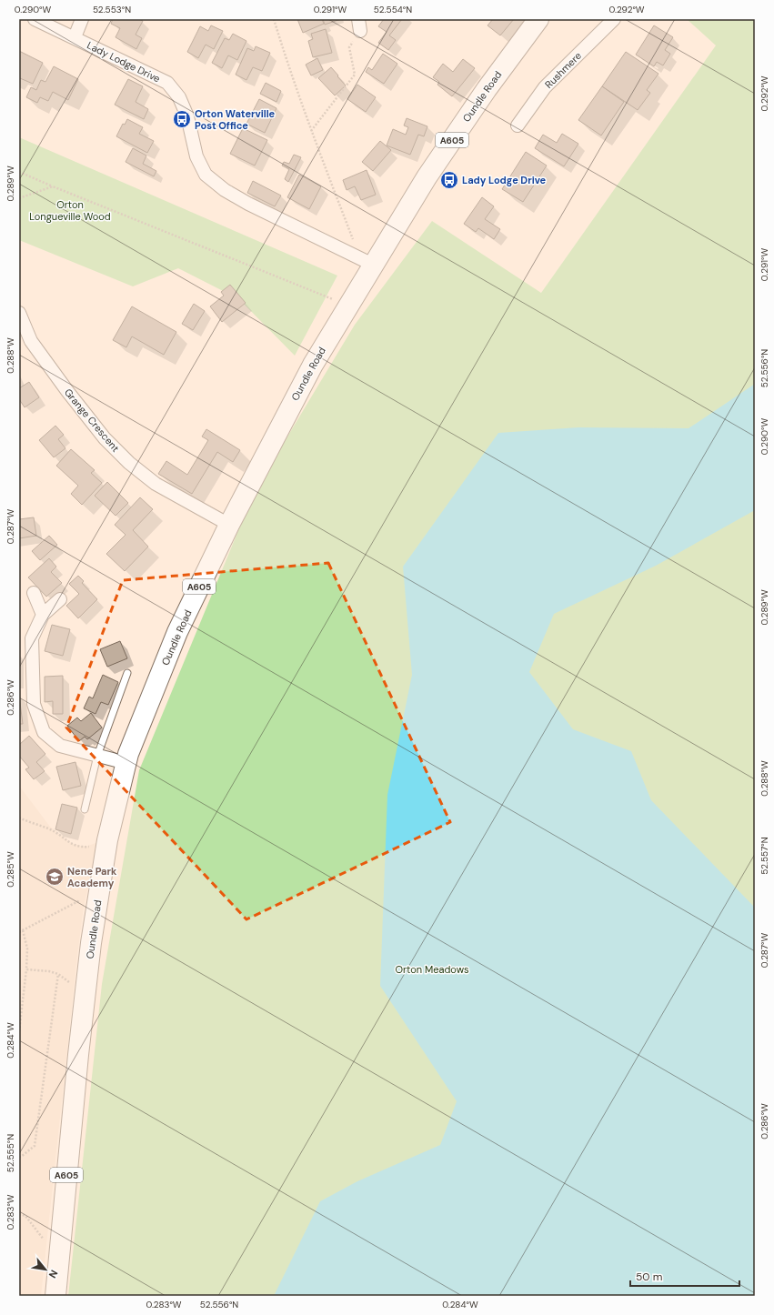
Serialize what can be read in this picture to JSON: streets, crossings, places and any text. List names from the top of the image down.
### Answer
{
  "streets": {
    "main road": ["Oundle Road", "A605"],
    "street": ["Lady Lodge Drive", "Rushmere", "Grange Crescent"]
  },
  "crossings": [
    ["Lady Lodge Drive", "Oundle Road"],
    ["Oundle Road", "Grange Crescent"]
  ],
  "parks": ["Orton Longueville Wood", "Orton Meadows"],
  "places": {
    "bus stop": ["Orton Waterville Post Office", "Lady Lodge Drive"],
    "school or university": ["Nene Park Academy"]
  },
  "scale_bar": "50 m",
  "north": "bottom right",
  "coordinates": [
    "0.290°W",
    "52.553°N",
    "0.291°W",
    "52.554°N",
    "0.292°W",
    "0.289°W",
    "0.288°W",
    "52.556°N",
    "0.287°W",
    "0.286°W",
    "52.557°N",
    "0.285°W",
    "0.284°W",
    "52.555°N",
    "0.283°W"
  ]
}
